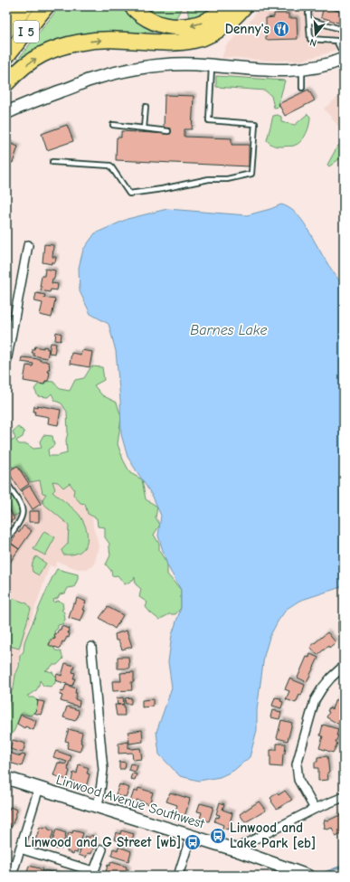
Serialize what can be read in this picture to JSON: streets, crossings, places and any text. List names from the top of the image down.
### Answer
{
  "streets": {
    "highway": ["I 5"],
    "street": ["Linwood Avenue Southwest"]
  },
  "water": ["Barnes Lake"],
  "places": {
    "restaurant": ["Denny's"],
    "bus stop": ["Linwood and Lake Park [eb]", "Linwood and G Street [wb]"]
  },
  "north": "bottom"
}
